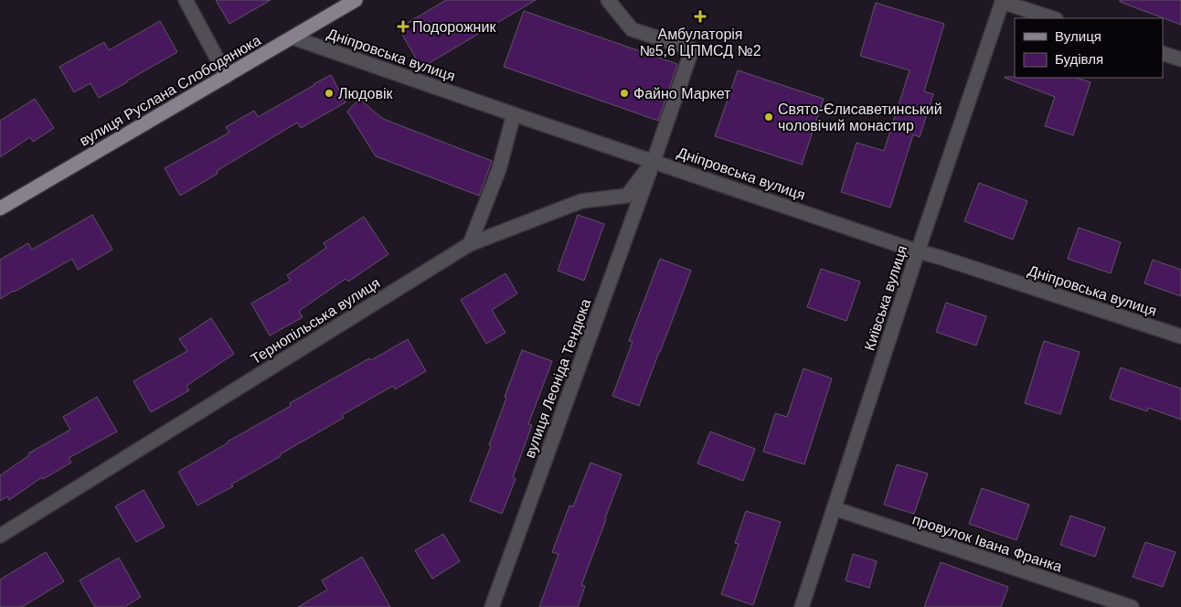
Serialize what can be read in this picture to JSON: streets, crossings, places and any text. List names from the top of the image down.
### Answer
{
  "streets": {
    "main road": ["вулиця Руслана Слободянюка"],
    "street": [
      "Дніпровська вулиця",
      "Київська вулиця",
      "Тернопільська вулиця",
      "вулиця Леоніда Тендюка",
      "провулок Івана Франка"
    ]
  },
  "crossings": [
    ["Дніпровська вулиця", "вулиця Руслана Слободянюка"],
    ["Дніпровська вулиця", "Київська вулиця"],
    ["Дніпровська вулиця", "Тернопільська вулиця"],
    ["Дніпровська вулиця", "вулиця Леоніда Тендюка"],
    ["Київська вулиця", "провулок Івана Франка"],
    ["Тернопільська вулиця", "вулиця Леоніда Тендюка"]
  ],
  "places": {
    "health": ["Амбулаторія №5,6 ЦПМСД №2", "Подорожник"],
    "other": ["Людовік", "Файно Маркет", "Свято-Єлисаветинський чоловічий монастир"]
  },
  "legend": ["Вулиця", "Будівля"]
}
